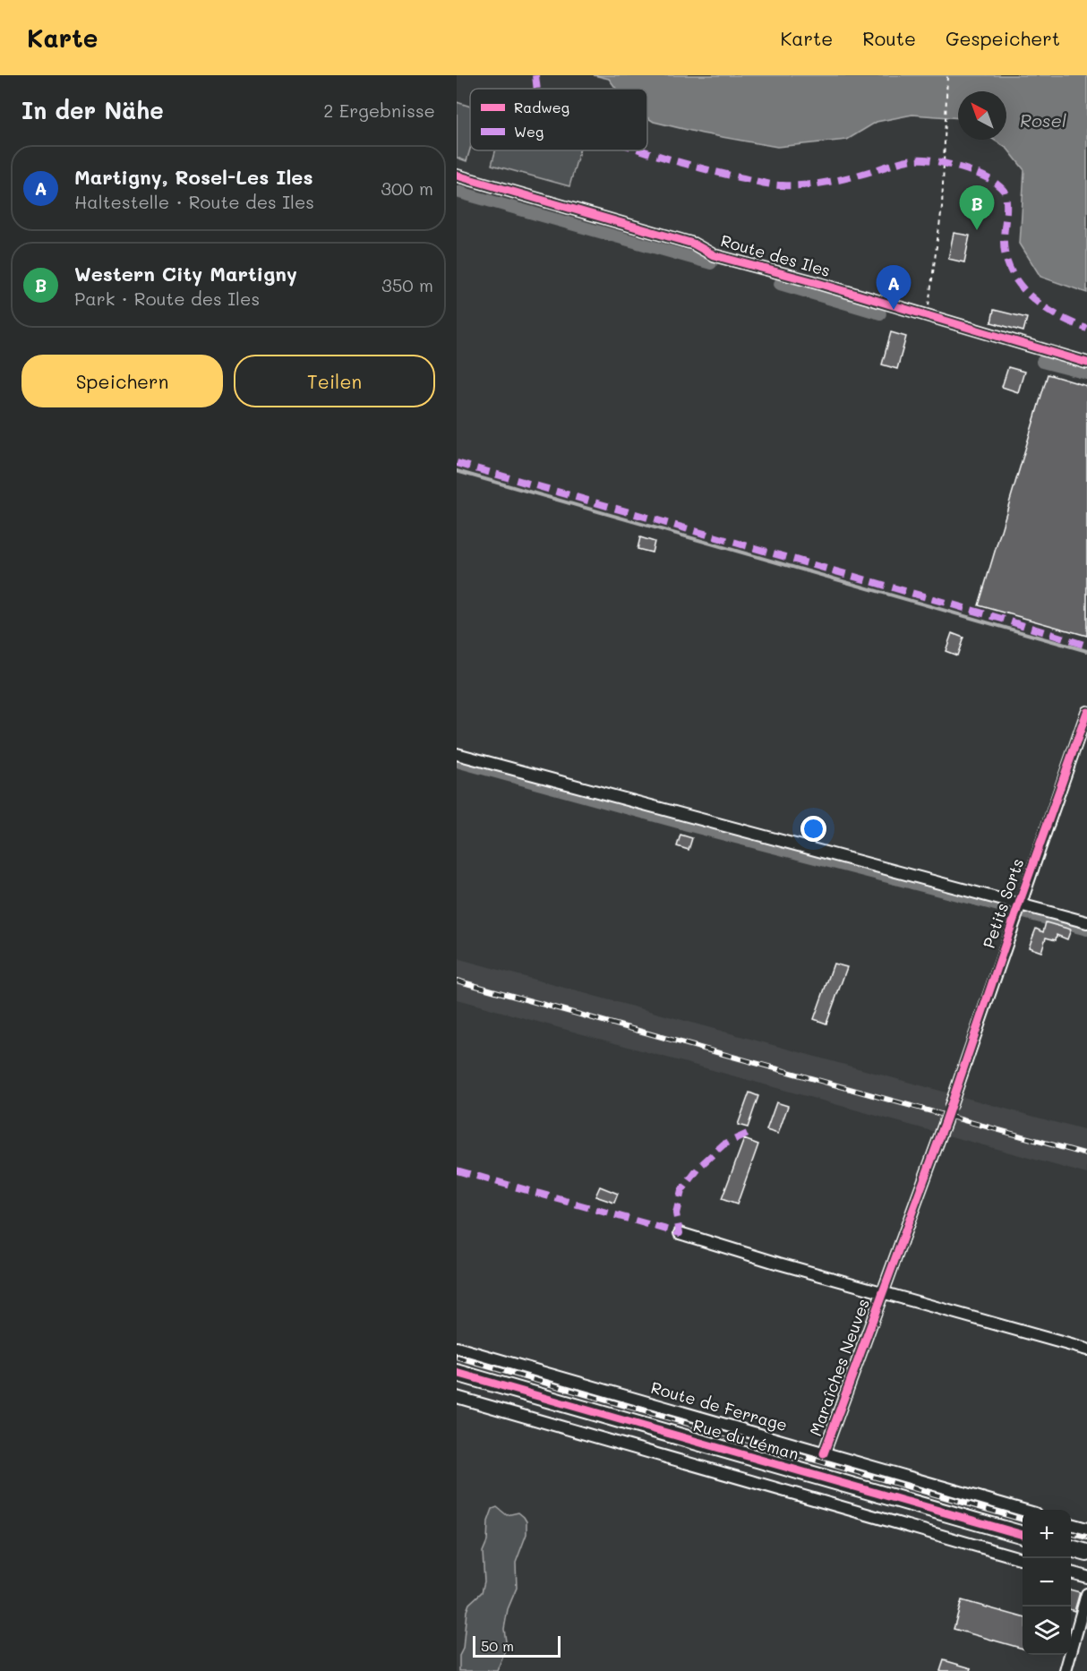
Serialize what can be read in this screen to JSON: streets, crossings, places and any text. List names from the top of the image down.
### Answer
{
  "streets": {
    "main road": ["Rue du Léman"],
    "street": [
      "Route des Iles",
      "Petits Sorts",
      "Maraîches Neuves",
      "Route de Ferrage"
    ]
  },
  "crossings": [
    ["Maraîches Neuves", "Route de Ferrage"]
  ],
  "water": ["Rosel"],
  "legend": ["Radweg", "Weg"],
  "scale_bar": "50 m",
  "north": "top left",
  "page": {
    "header": "Karte",
    "nav": ["Karte", "Route", "Gespeichert"],
    "heading": ["In der Nähe", "2 Ergebnisse"],
    "list": [
      {
        "mark": "A",
        "name": "Martigny, Rosel-Les Iles",
        "note": "Haltestelle · Route des Iles",
        "value": "300 m"
      },
      {
        "mark": "B",
        "name": "Western City Martigny",
        "note": "Park · Route des Iles",
        "value": "350 m"
      }
    ],
    "pins": ["B", "A"],
    "buttons": ["Speichern", "Teilen"],
    "map_buttons": ["+", "−"],
    "scale": "50 m"
  }
}
